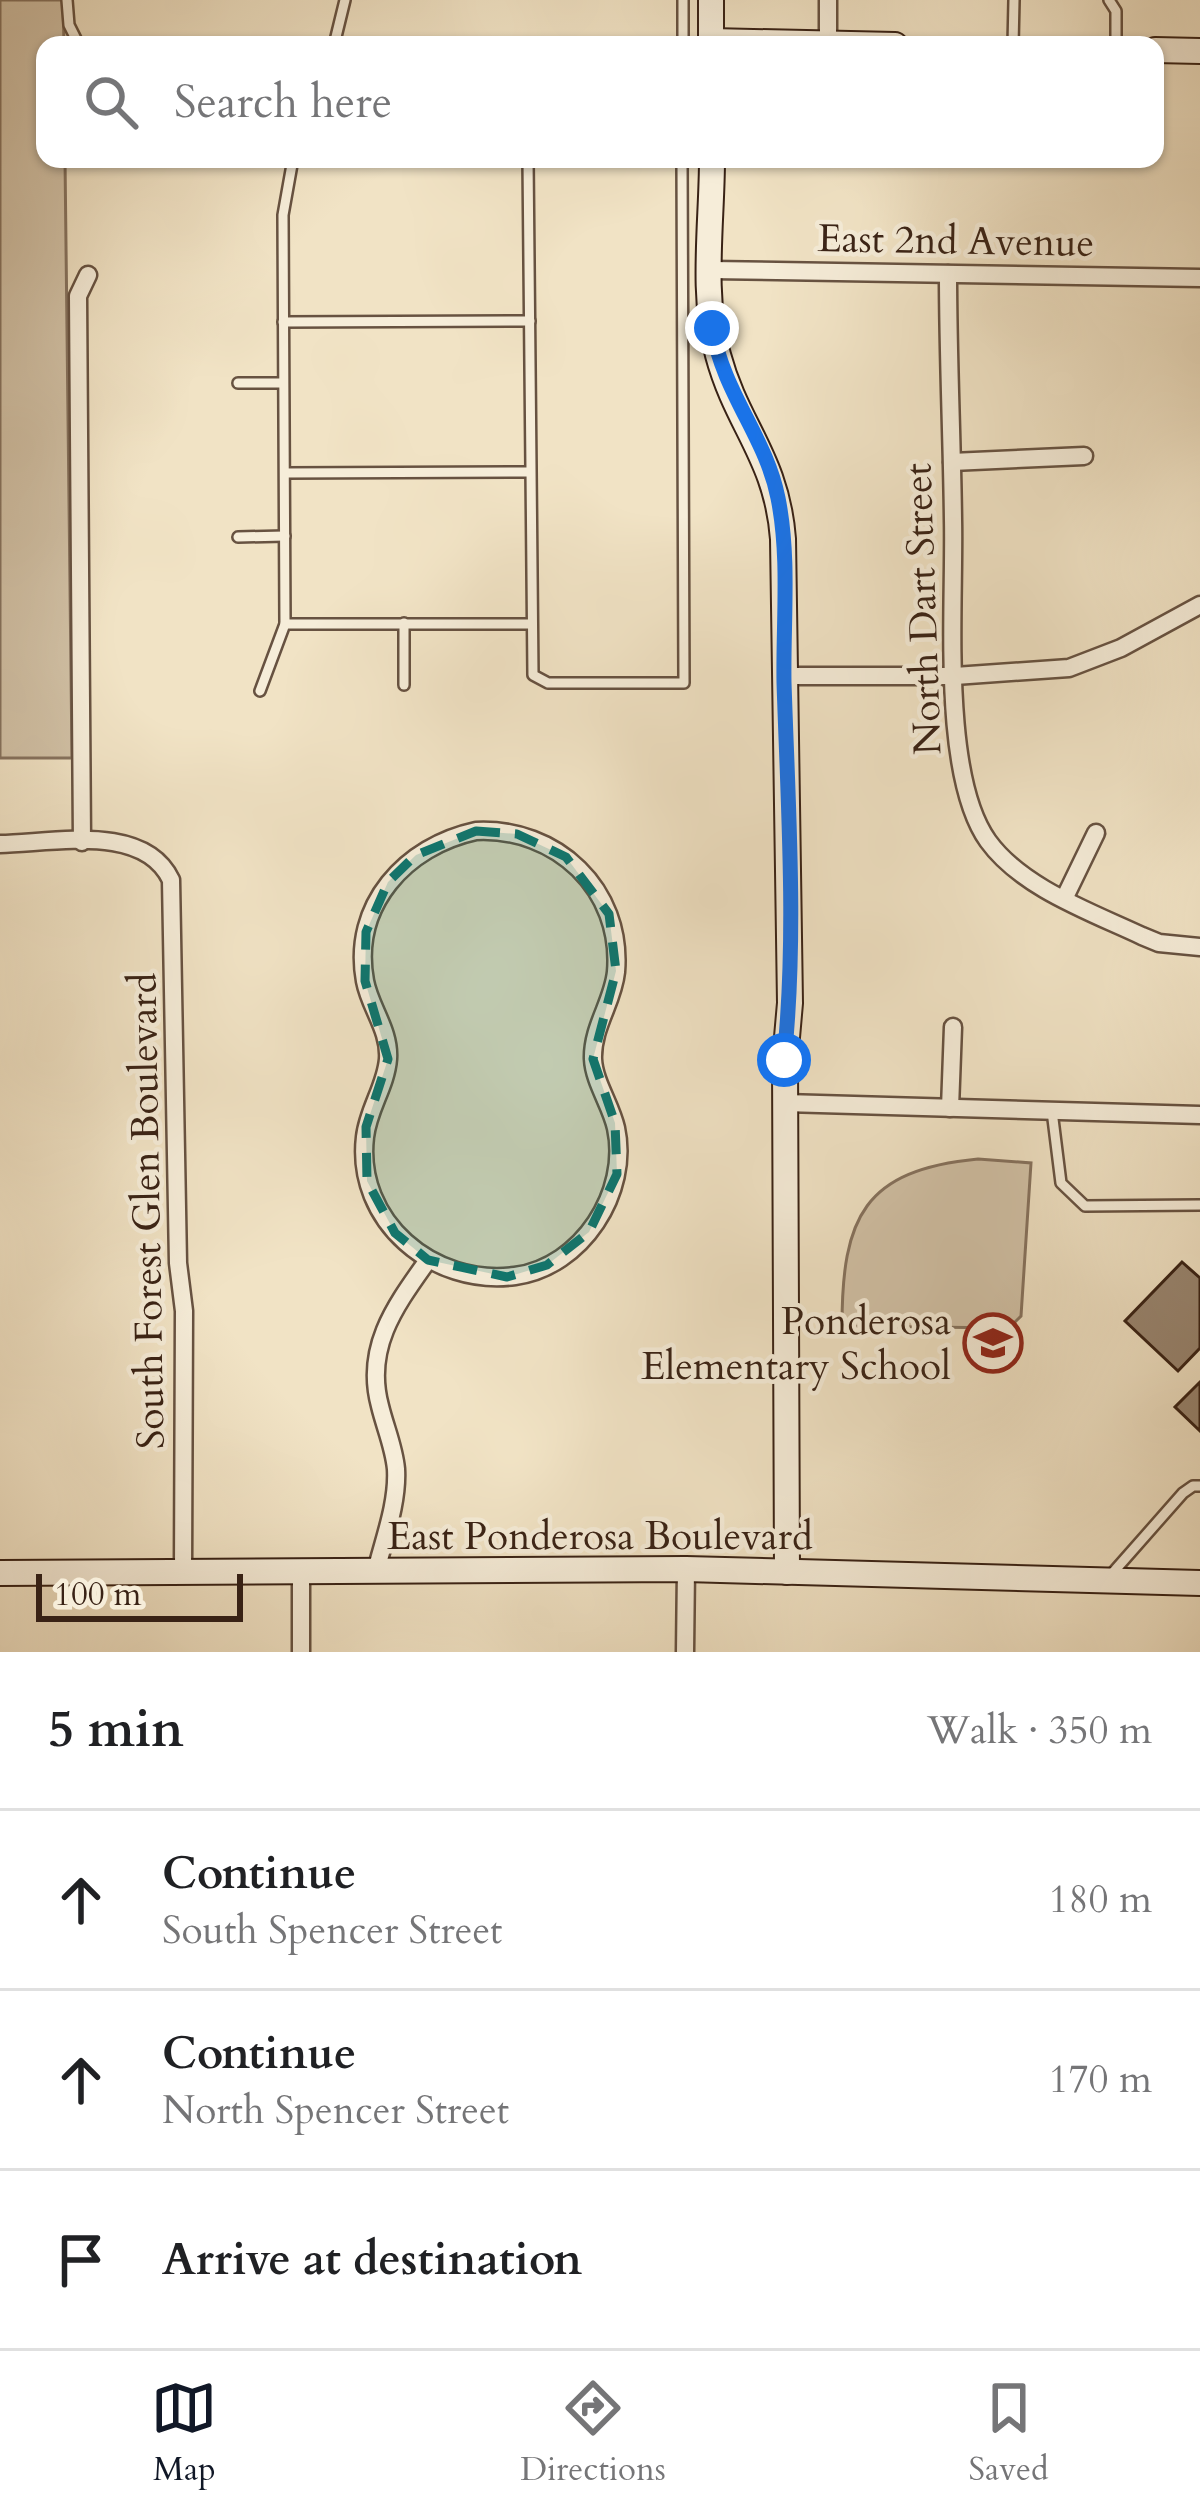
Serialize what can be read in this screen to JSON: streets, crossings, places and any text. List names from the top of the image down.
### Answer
{
  "streets": {
    "street": [
      "East 2nd Avenue",
      "North Dart Street",
      "South Forest Glen Boulevard",
      "East Ponderosa Boulevard"
    ]
  },
  "crossings": [
    ["East 2nd Avenue", "North Dart Street"],
    ["South Forest Glen Boulevard", "East Ponderosa Boulevard"]
  ],
  "places": {
    "school or university": ["Ponderosa Elementary School"]
  },
  "scale_bar": "100 m",
  "page": {
    "search": "Search here",
    "scale": "100 m",
    "heading": ["5 min", "Walk · 350 m"],
    "list": [
      ["Continue", "South Spencer Street", "180 m"],
      ["Continue", "North Spencer Street", "170 m"],
      "Arrive at destination"
    ],
    "nav": ["Map", "Directions", "Saved"]
  }
}
